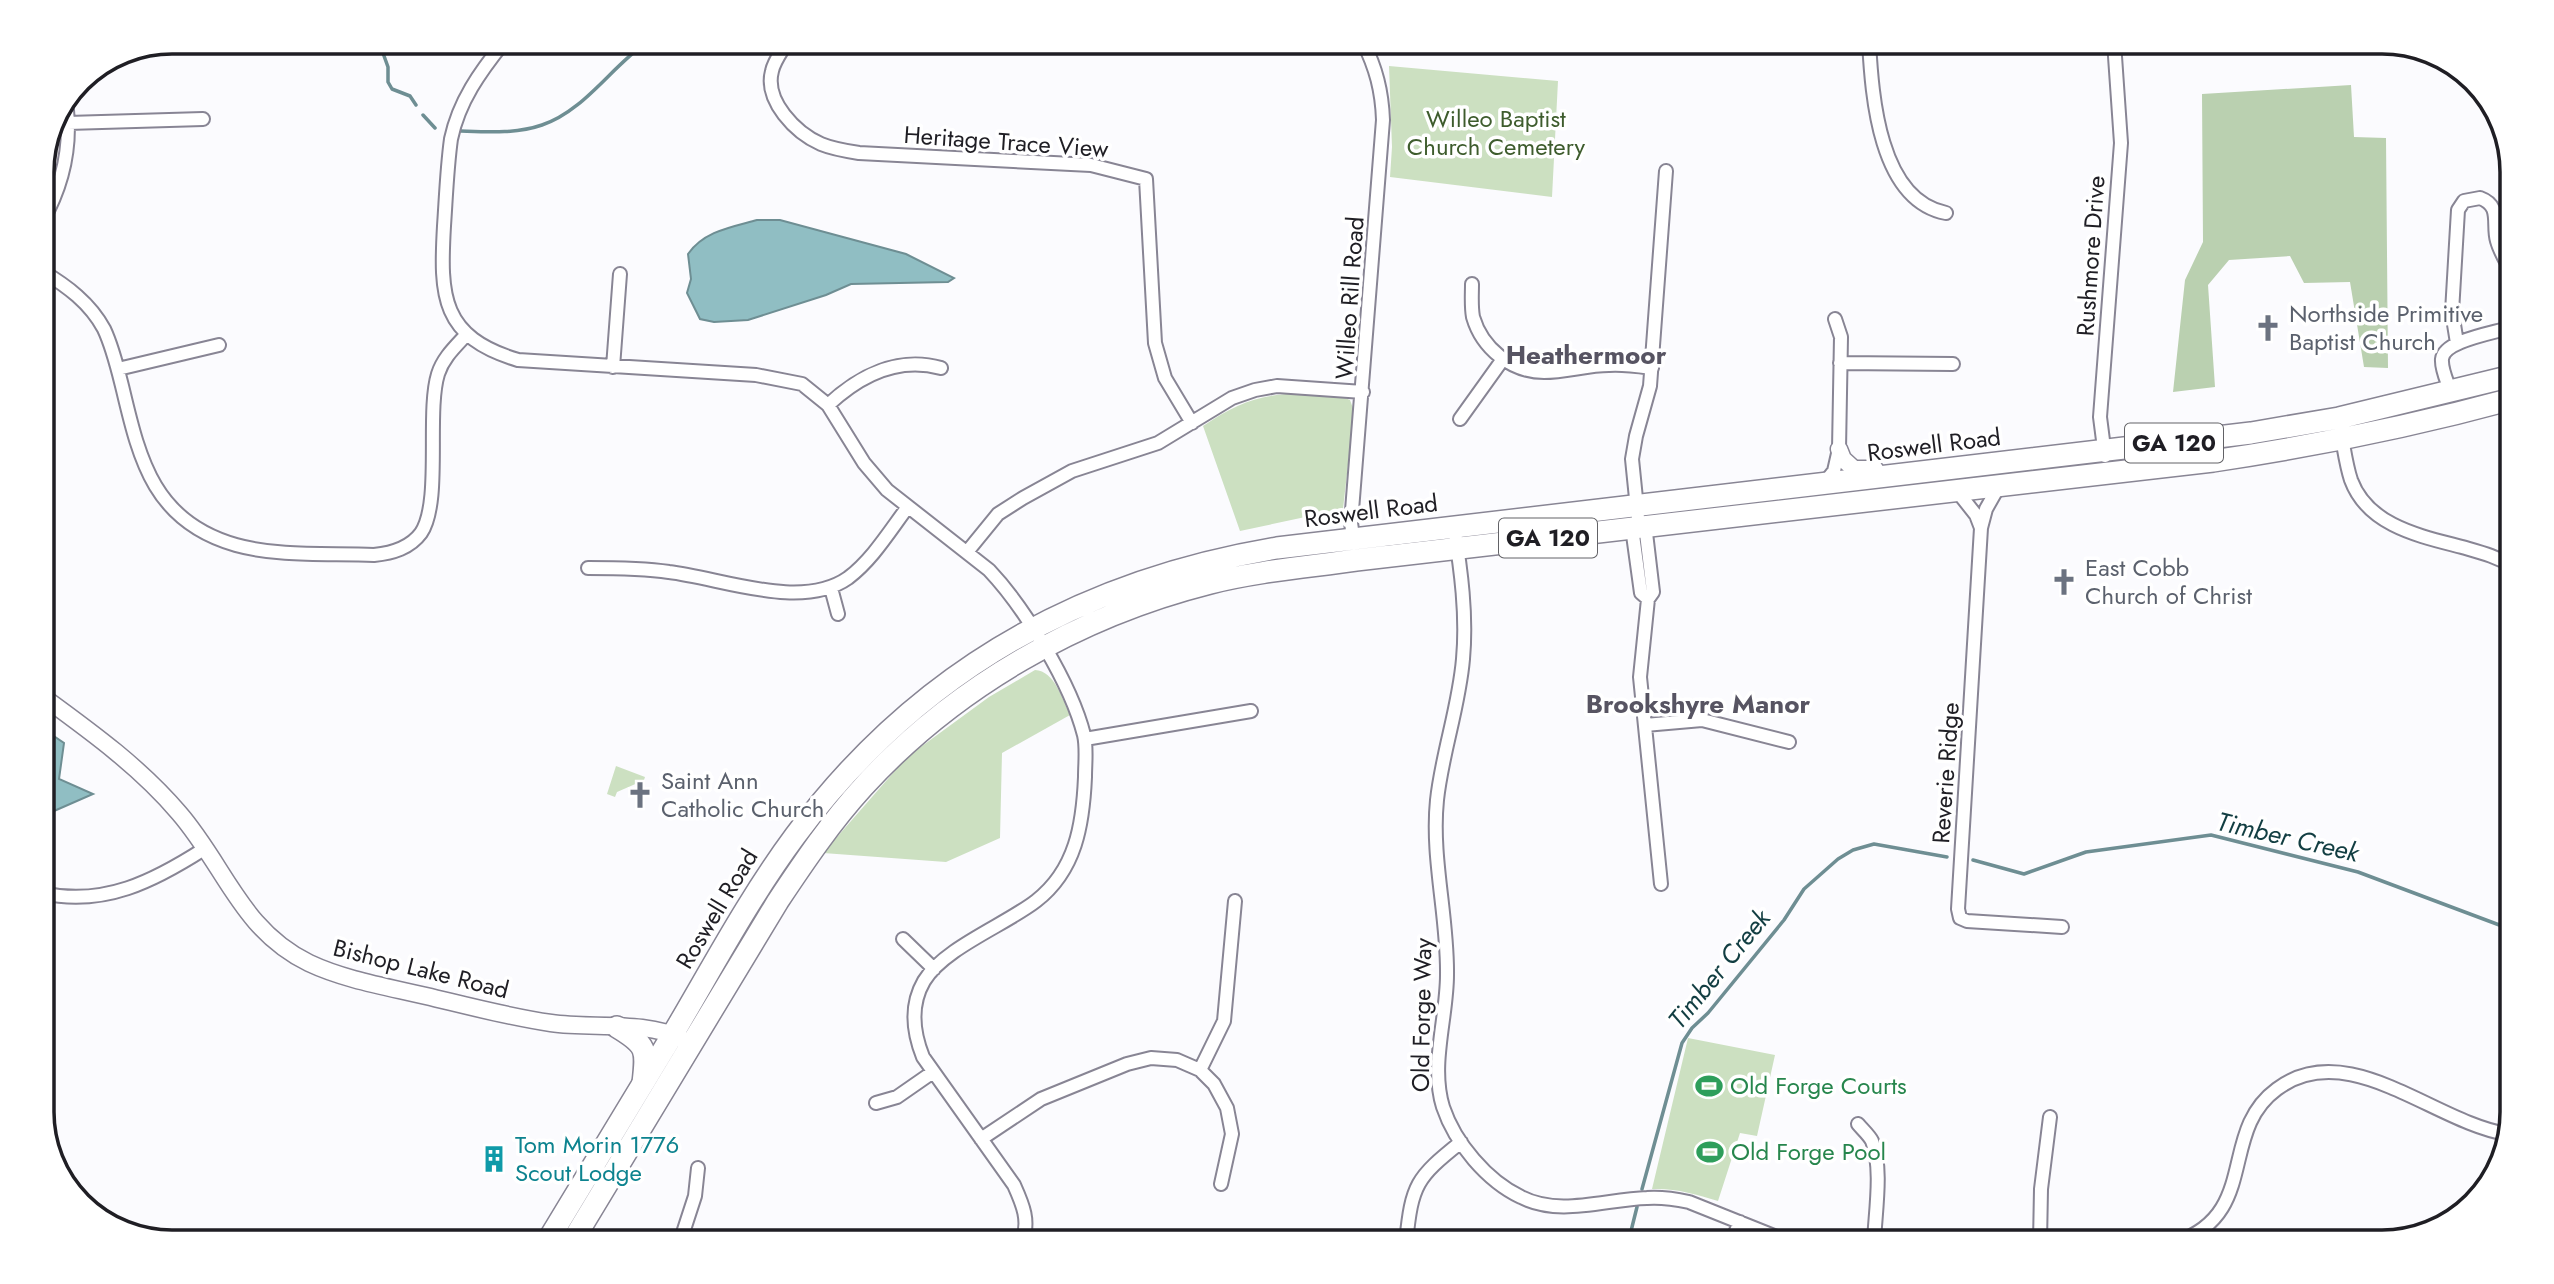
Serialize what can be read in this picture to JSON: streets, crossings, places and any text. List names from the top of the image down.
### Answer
{
  "streets": {
    "main road": ["GA 120", "Roswell Road"],
    "street": [
      "Heritage Trace View",
      "Rushmore Drive",
      "Willeo Rill Road",
      "Reverie Ridge",
      "Bishop Lake Road",
      "Old Forge Way"
    ]
  },
  "crossings": [
    ["Rushmore Drive", "Roswell Road"],
    ["Willeo Rill Road", "Roswell Road"],
    ["Roswell Road", "Reverie Ridge"],
    ["Roswell Road", "Bishop Lake Road"],
    ["Roswell Road", "Old Forge Way"]
  ],
  "districts": ["Heathermoor", "Brookshyre Manor"],
  "water": ["Timber Creek"],
  "parks": ["Willeo Baptist Church Cemetery"],
  "places": {
    "church": ["Northside Primitive Baptist Church", "East Cobb Church of Christ", "Saint Ann Catholic Church"],
    "sports": ["Old Forge Courts", "Old Forge Pool"],
    "building": ["Tom Morin 1776 Scout Lodge"]
  }
}
